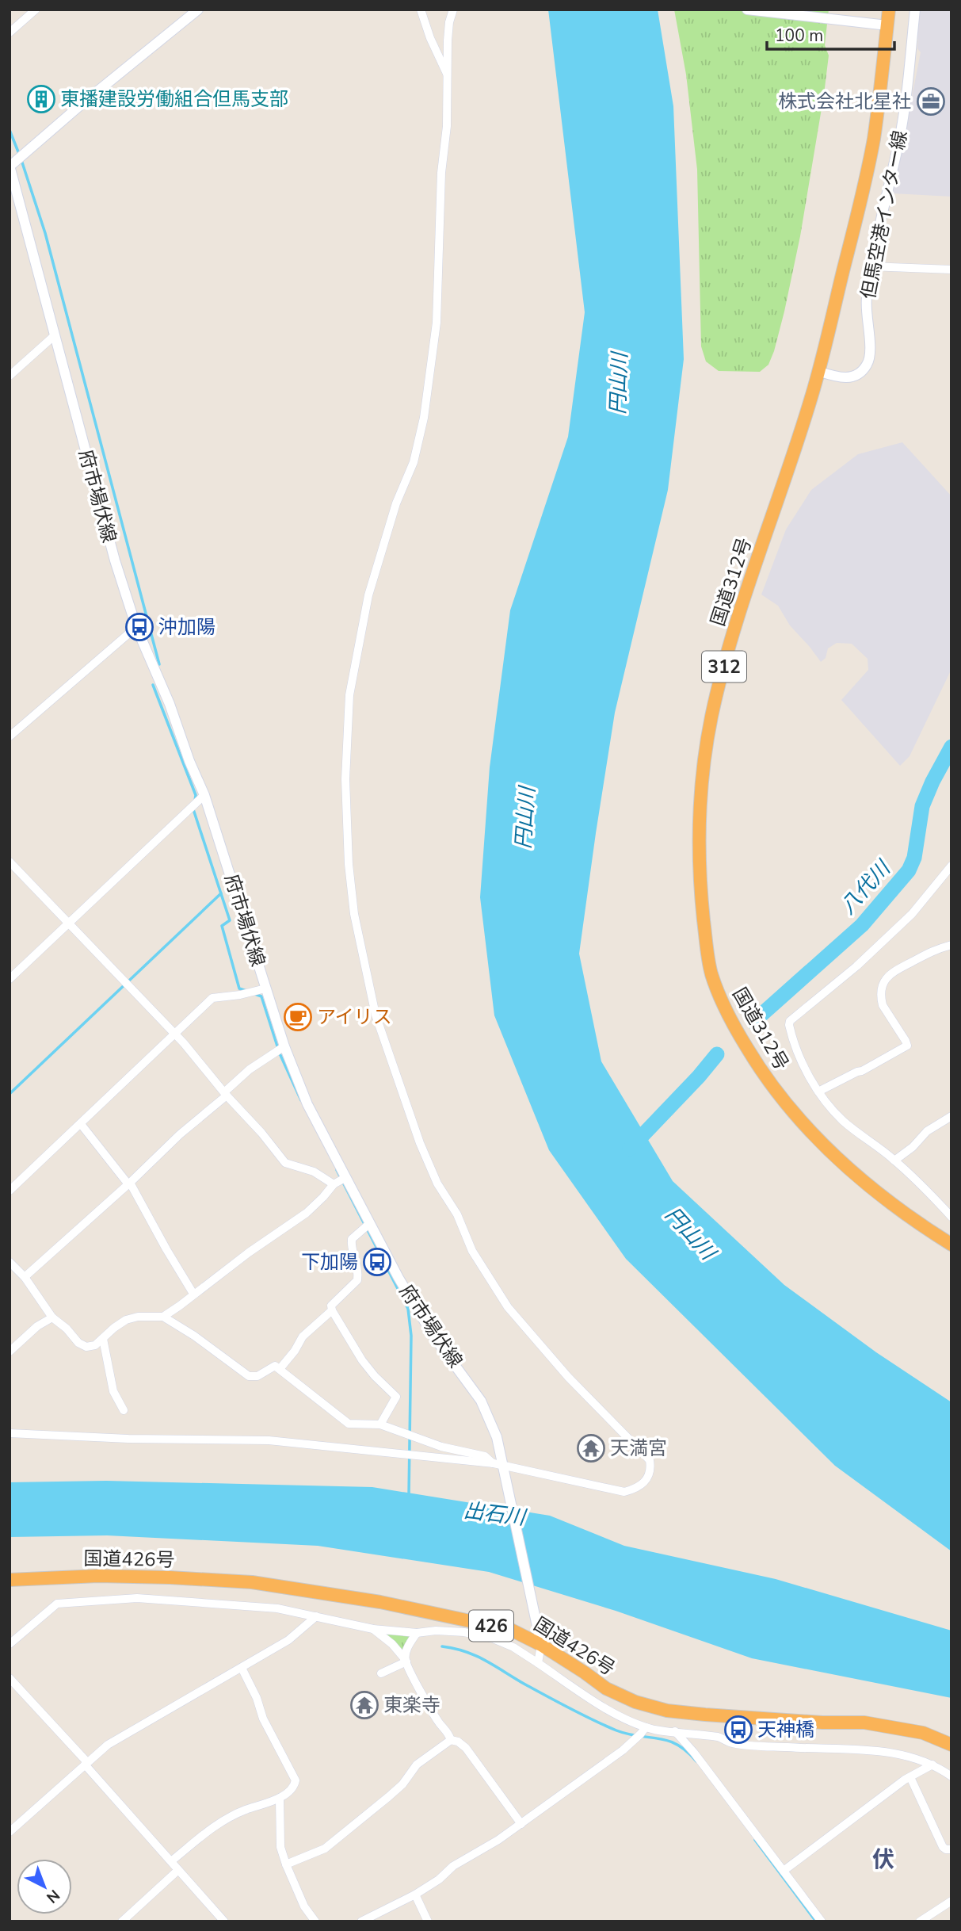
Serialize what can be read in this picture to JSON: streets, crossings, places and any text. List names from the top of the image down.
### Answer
{
  "streets": {
    "highway": [
      "国道312号",
      "312",
      "国道426号",
      "426"
    ],
    "main road": ["但馬空港インター線", "府市場伏線"]
  },
  "crossings": [
    ["但馬空港インター線", "国道312号"],
    ["府市場伏線", "国道426号"]
  ],
  "districts": ["伏"],
  "water": ["円山川", "八代川", "出石川"],
  "places": {
    "building": ["東播建設労働組合但馬支部"],
    "office": ["株式会社北星社"],
    "bus stop": ["沖加陽", "下加陽", "天神橋"],
    "cafe": ["アイリス"],
    "temple": ["天満宮", "東楽寺"]
  },
  "scale_bar": "100 m",
  "north": "bottom right"
}
